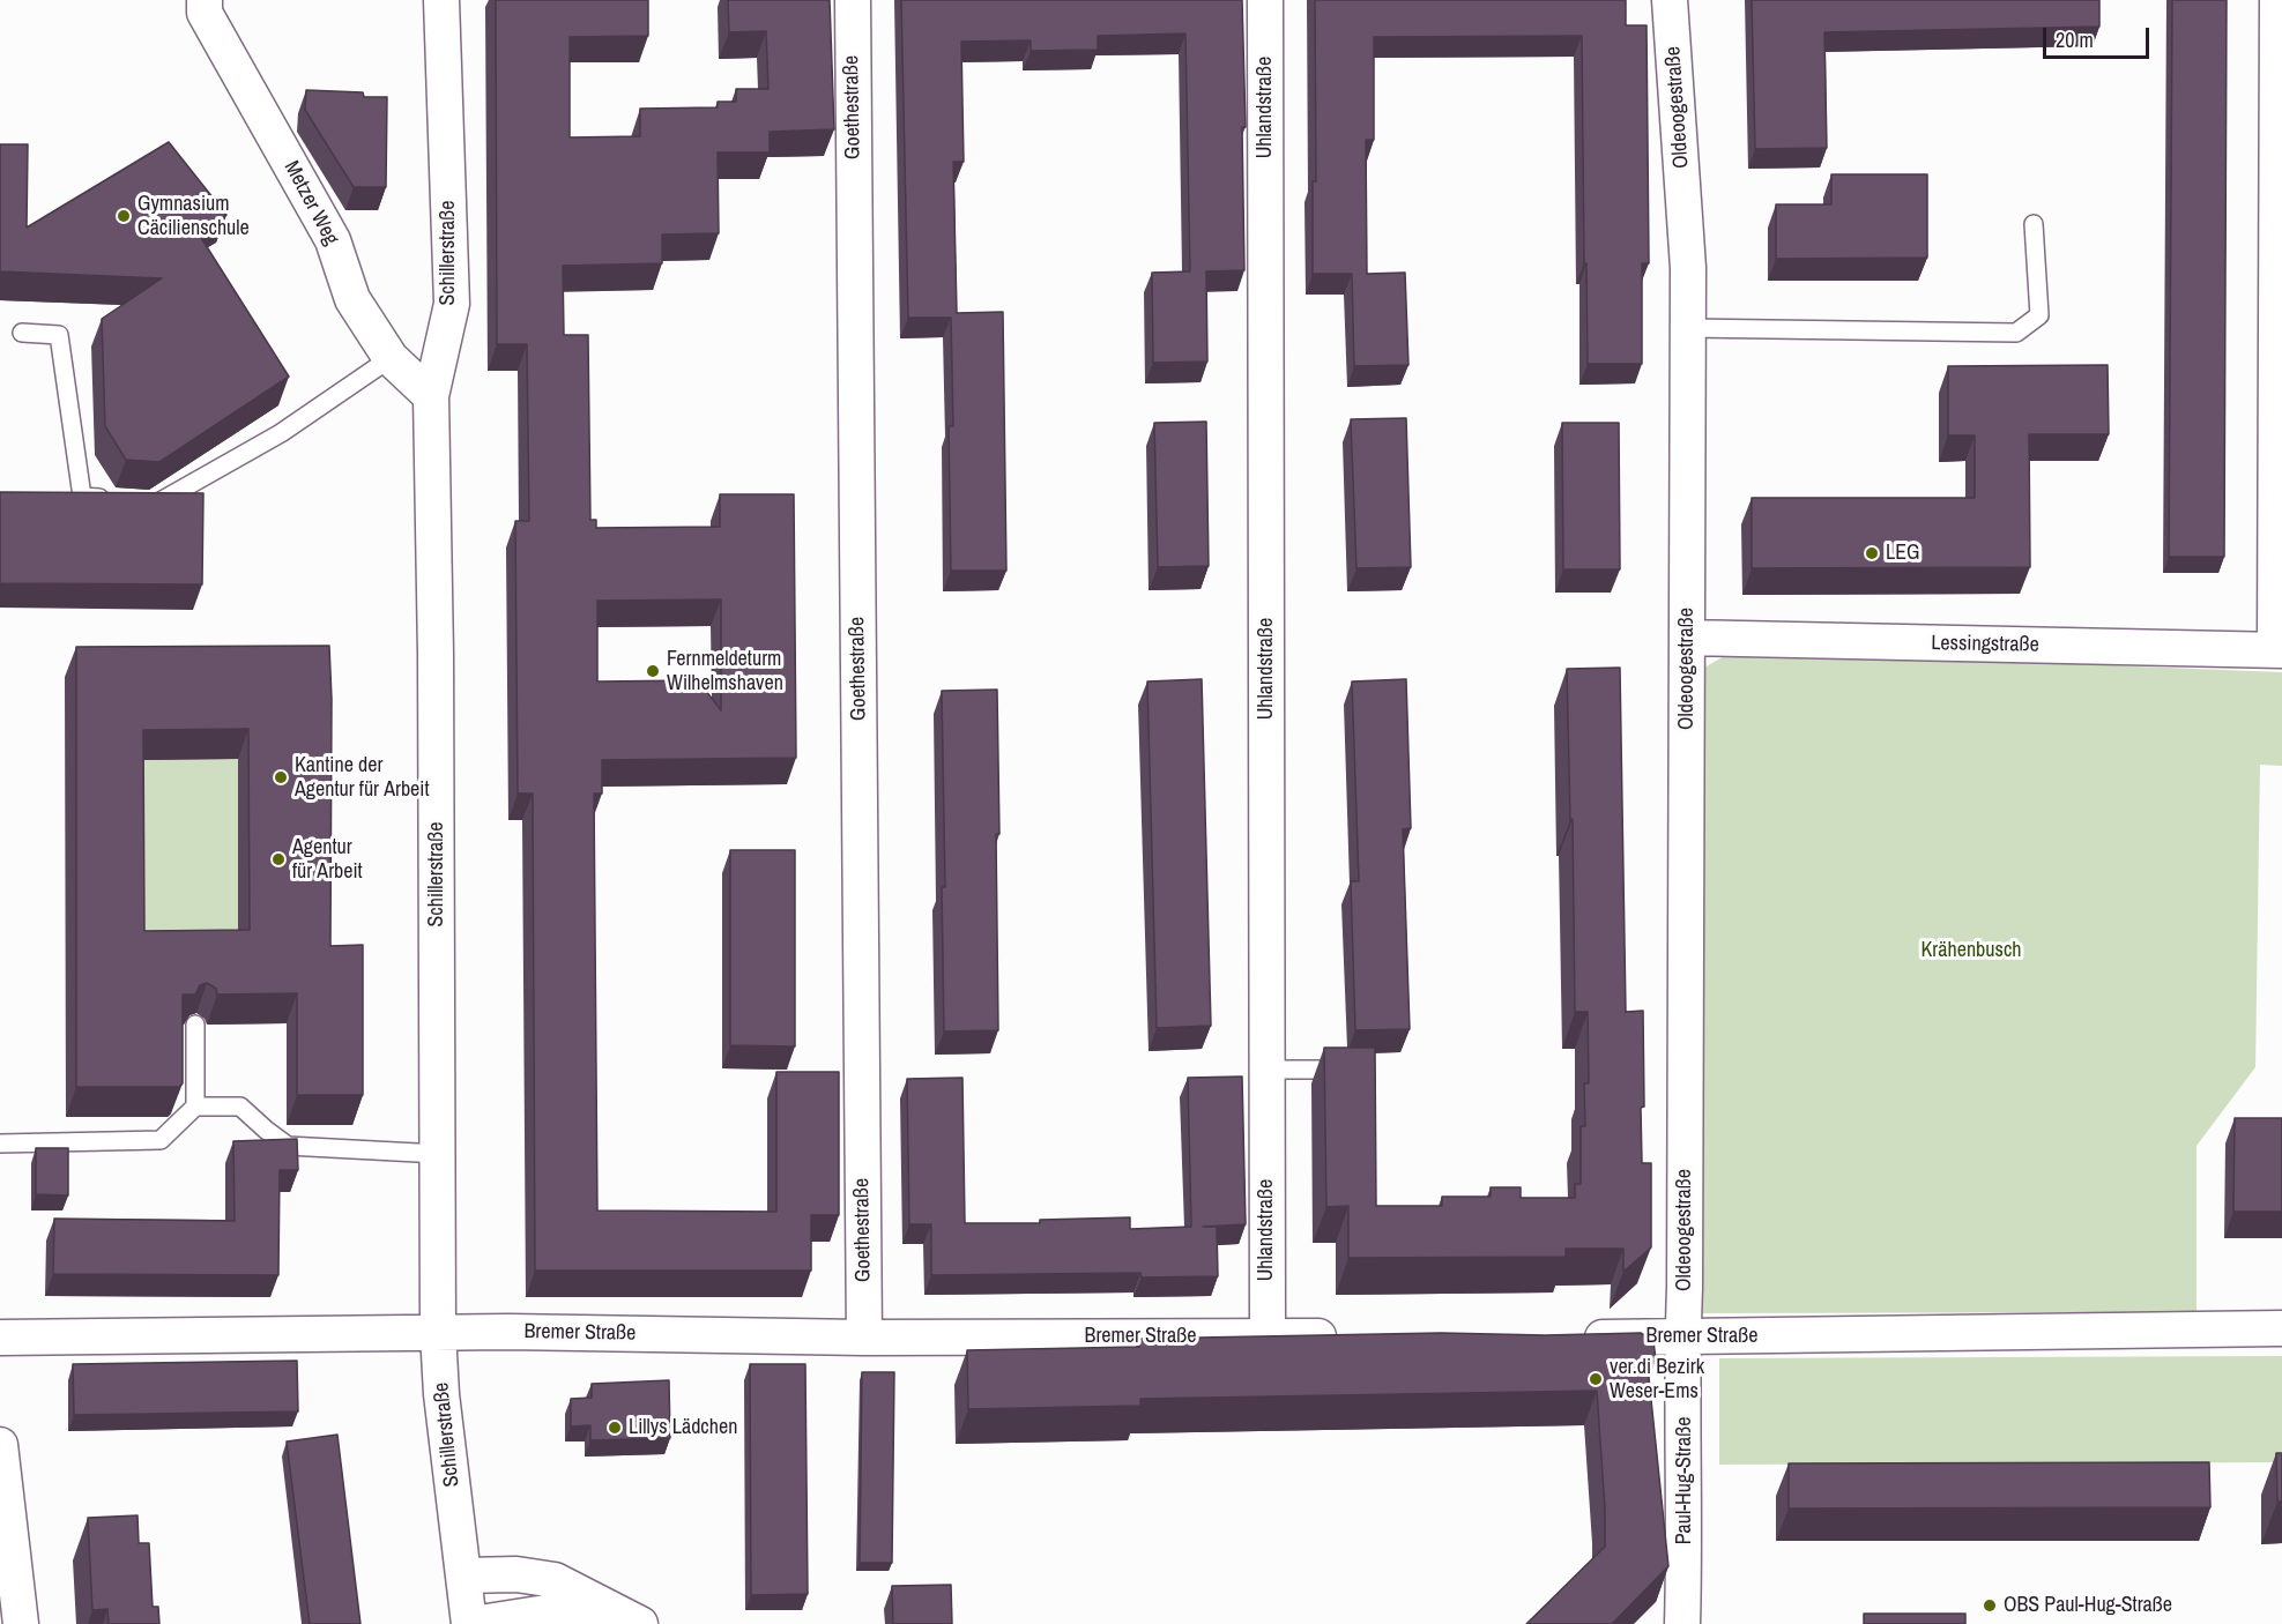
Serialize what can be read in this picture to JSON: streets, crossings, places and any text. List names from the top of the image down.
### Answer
{
  "streets": {
    "street": [
      "Goethestraße",
      "Uhlandstraße",
      "Oldeoogestraße",
      "Metzer Weg",
      "Schillerstraße",
      "Lessingstraße",
      "Bremer Straße",
      "Paul-Hug-Straße"
    ]
  },
  "crossings": [
    ["Goethestraße", "Bremer Straße"],
    ["Uhlandstraße", "Bremer Straße"],
    ["Oldeoogestraße", "Lessingstraße"],
    ["Oldeoogestraße", "Bremer Straße"],
    ["Oldeoogestraße", "Paul-Hug-Straße"],
    ["Metzer Weg", "Schillerstraße"],
    ["Schillerstraße", "Bremer Straße"],
    ["Bremer Straße", "Paul-Hug-Straße"]
  ],
  "parks": ["Krähenbusch"],
  "places": [
    "Gymnasium Cäcilienschule",
    "LEG",
    "Fernmeldeturm Wilhelmshaven",
    "Kantine der Agentur für Arbeit",
    "Agentur für Arbeit",
    "ver.di Bezirk Weser-Ems",
    "Lillys Lädchen",
    "OBS Paul-Hug-Straße"
  ],
  "scale_bar": "20 m"
}
